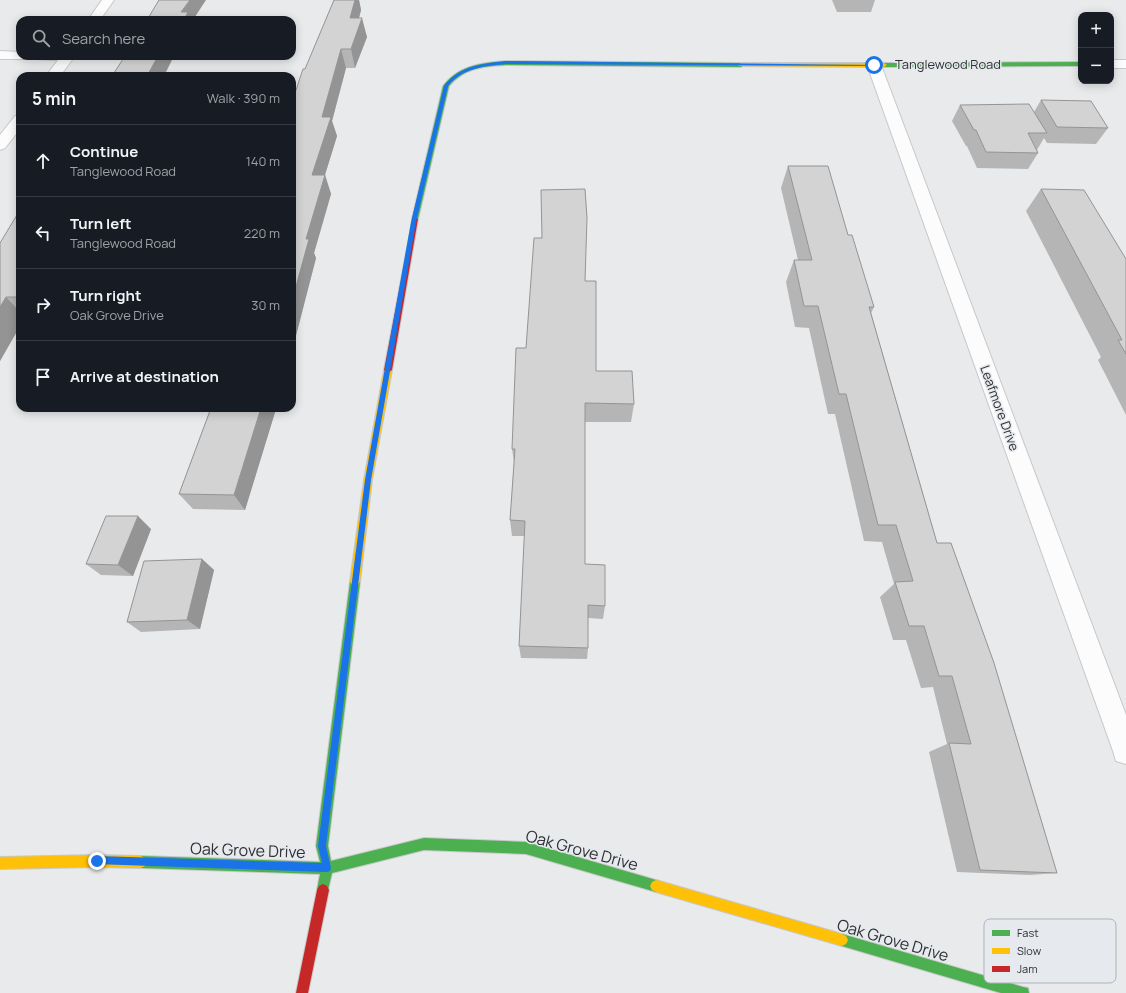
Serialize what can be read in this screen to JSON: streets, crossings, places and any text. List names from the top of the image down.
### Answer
{
  "streets": {
    "street": ["Tanglewood Road", "Leafmore Drive", "Oak Grove Drive"]
  },
  "crossings": [
    ["Tanglewood Road", "Leafmore Drive"],
    ["Tanglewood Road", "Oak Grove Drive"]
  ],
  "legend": ["Fast", "Slow", "Jam"],
  "page": {
    "map_buttons": ["+", "−"],
    "search": "Search here",
    "heading": ["5 min", "Walk · 390 m"],
    "list": [
      ["Continue", "Tanglewood Road", "140 m"],
      ["Turn left", "Tanglewood Road", "220 m"],
      ["Turn right", "Oak Grove Drive", "30 m"],
      "Arrive at destination"
    ]
  }
}
